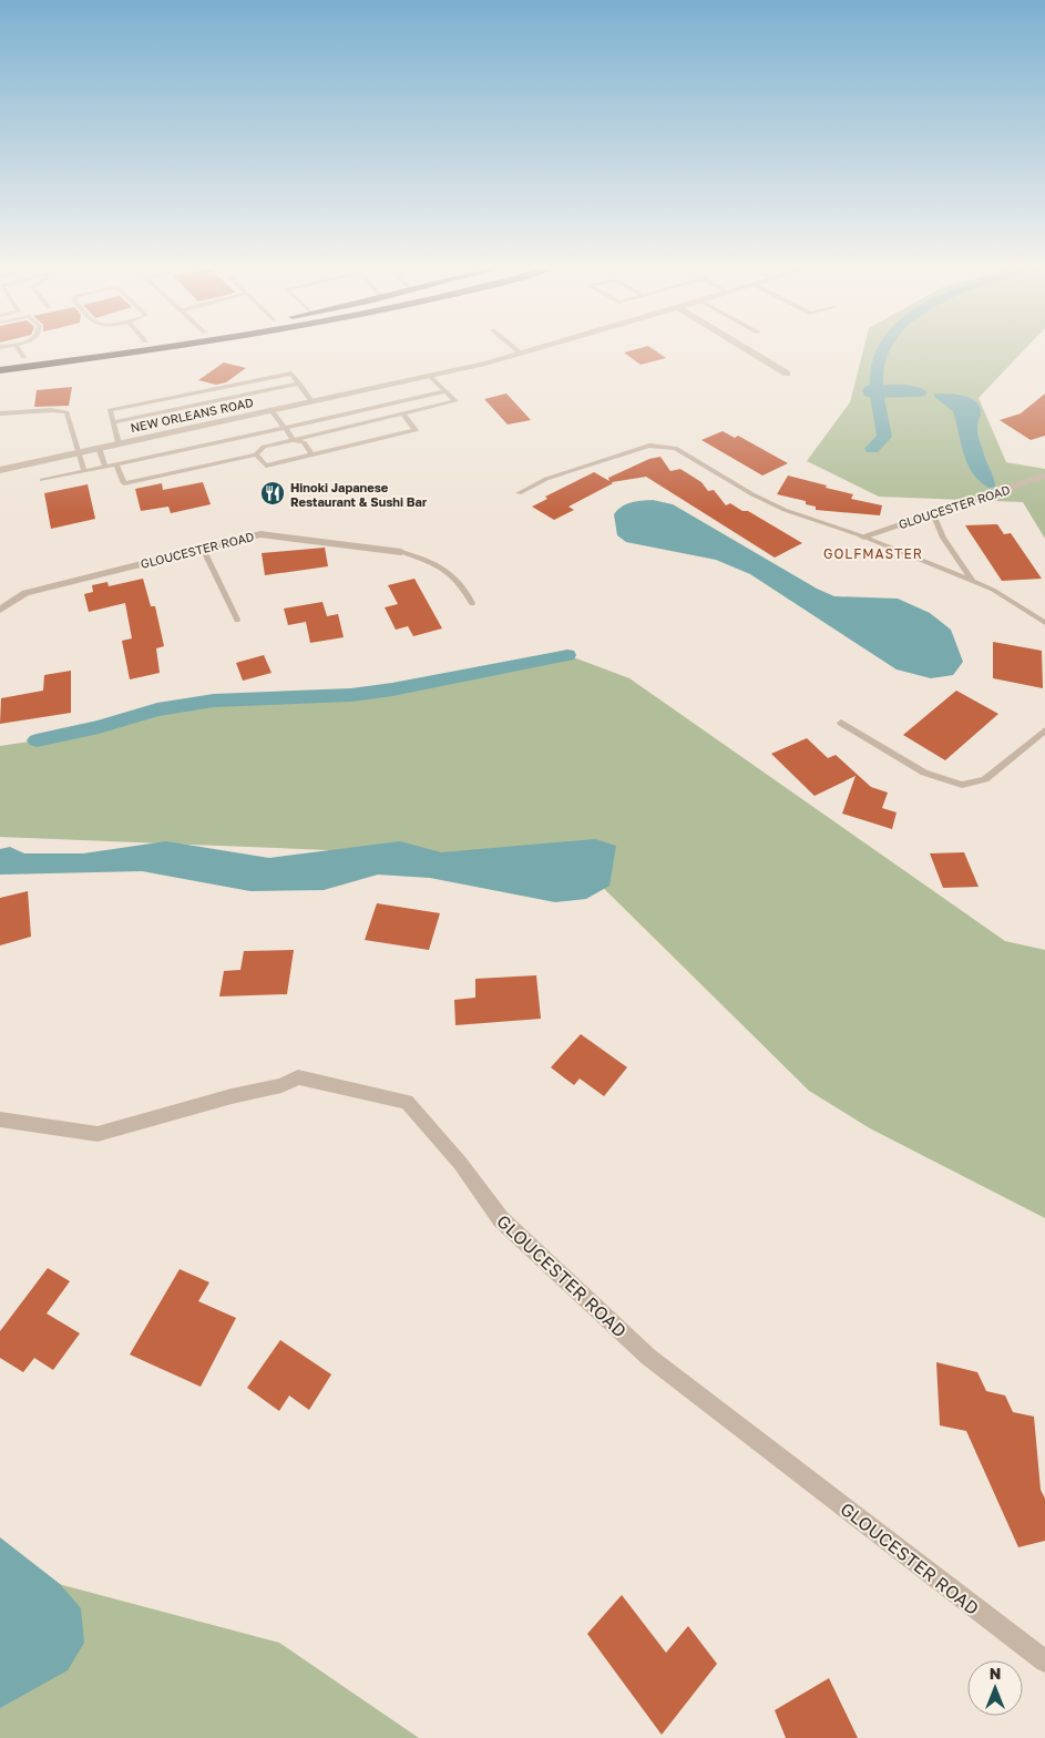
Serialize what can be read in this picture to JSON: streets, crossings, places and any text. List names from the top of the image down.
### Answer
{
  "streets": {
    "street": ["NEW ORLEANS ROAD", "GLOUCESTER ROAD"]
  },
  "districts": ["GOLFMASTER"],
  "places": {
    "restaurant": ["Hinoki Japanese Restaurant & Sushi Bar"]
  },
  "north": "top"
}
